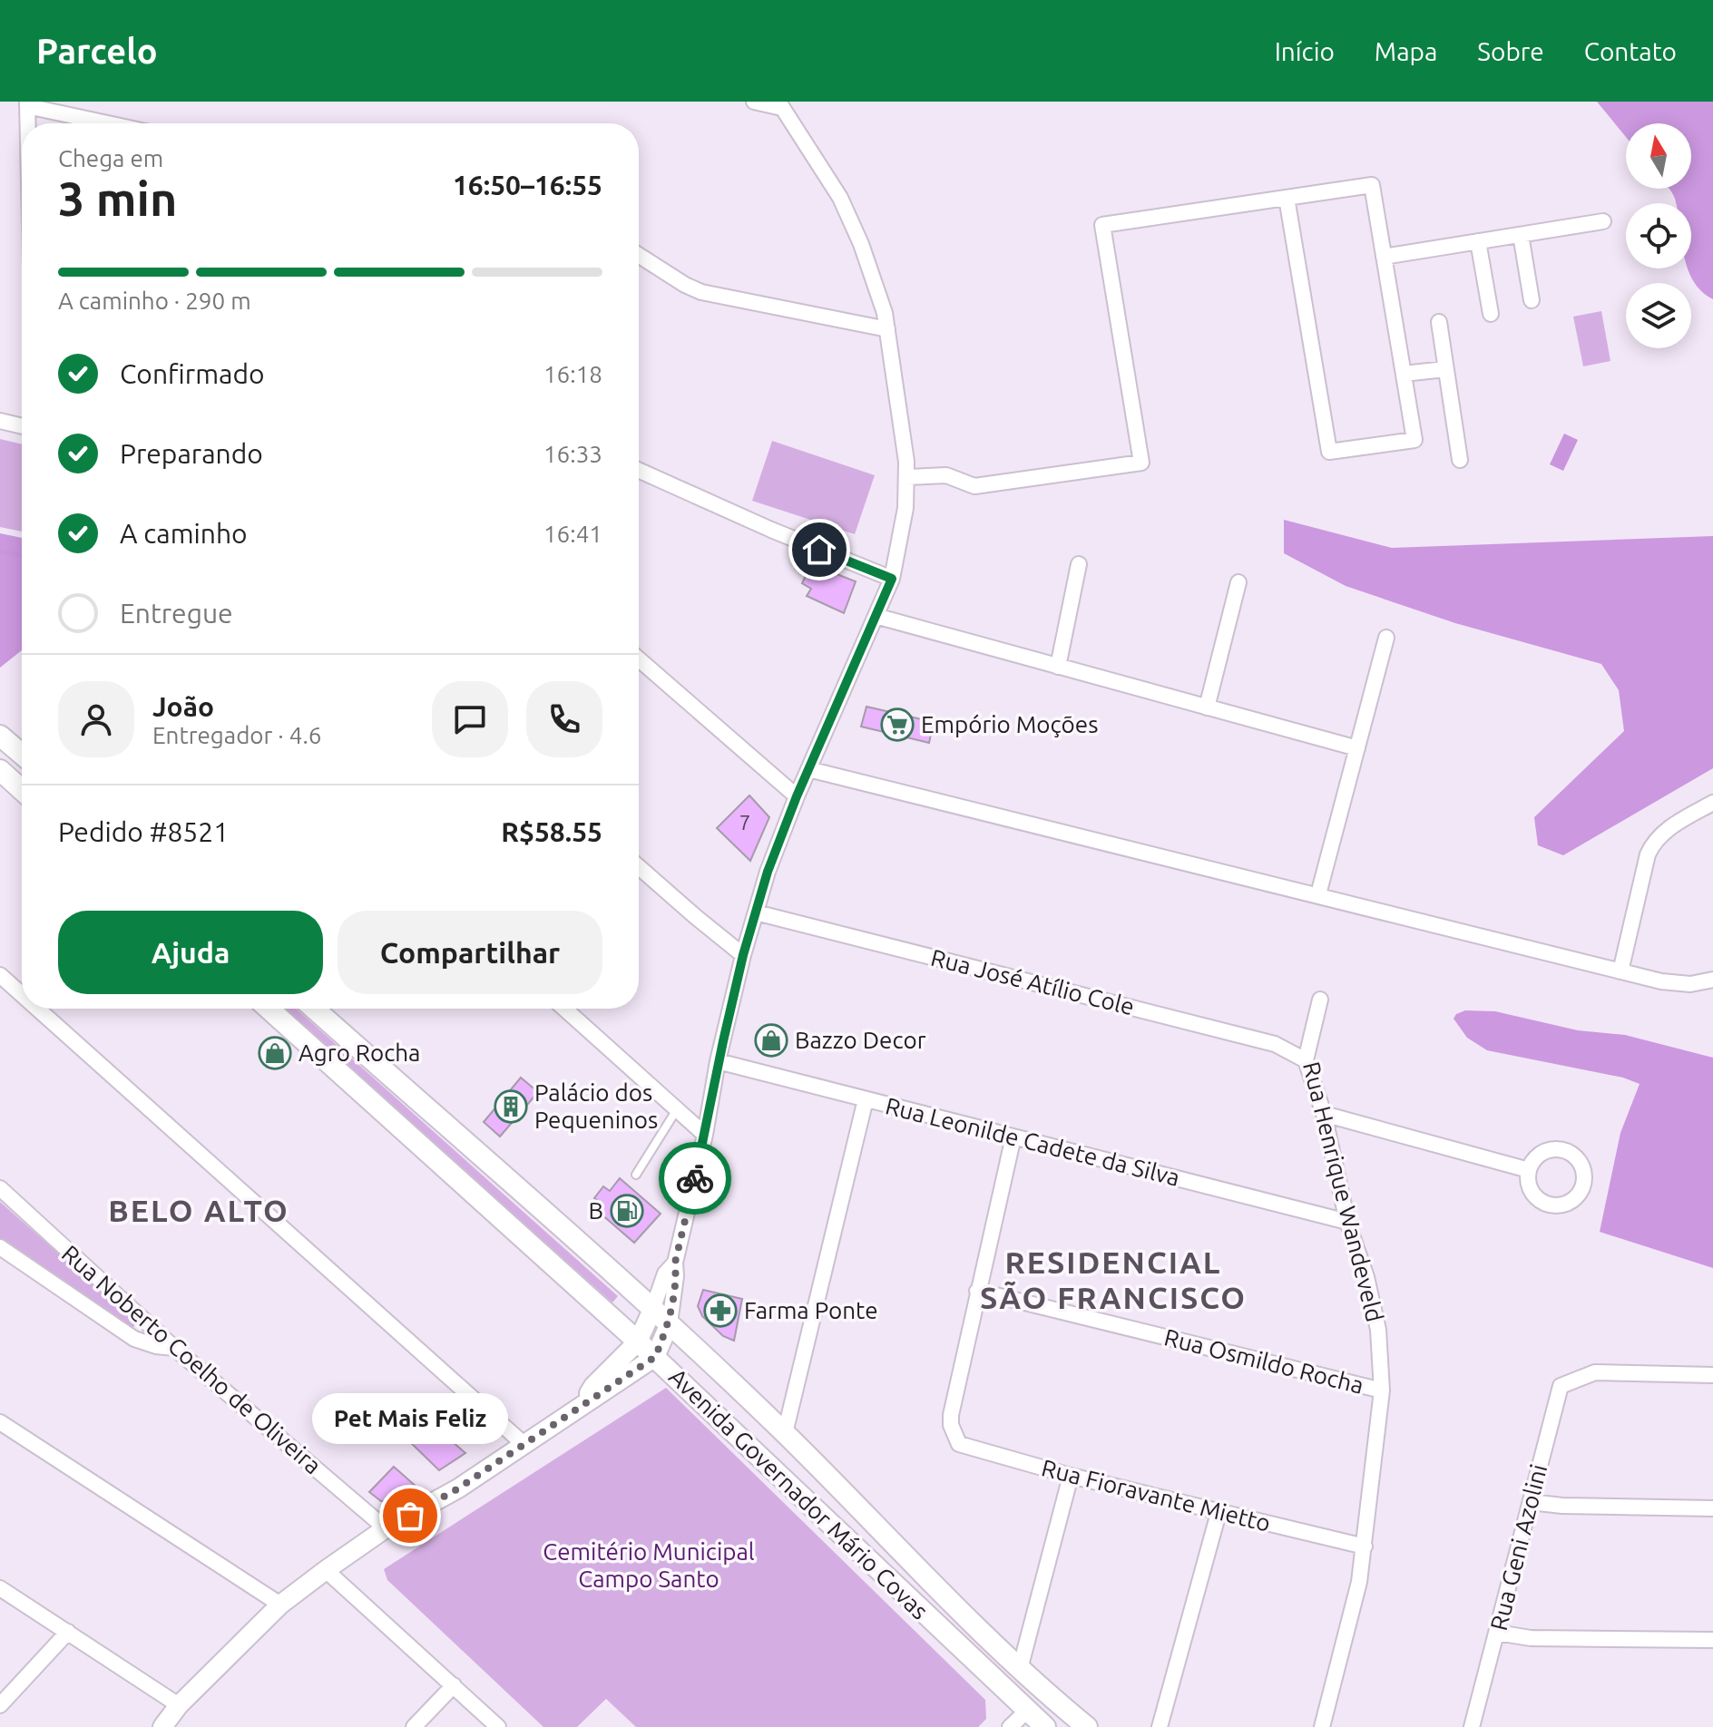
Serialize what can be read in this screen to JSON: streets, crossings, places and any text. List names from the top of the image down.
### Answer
{
  "streets": {
    "main road": ["Avenida Governador Mário Covas"],
    "street": [
      "Rua José Atílio Cole",
      "Rua Leonilde Cadete da Silva",
      "Rua Henrique Wandeveld",
      "Rua Noberto Coelho de Oliveira",
      "Rua Osmildo Rocha",
      "Rua Fioravante Mietto",
      "Rua Geni Azolini"
    ]
  },
  "crossings": [
    ["Rua José Atílio Cole", "Rua Henrique Wandeveld"],
    ["Rua Leonilde Cadete da Silva", "Rua Henrique Wandeveld"],
    ["Rua Henrique Wandeveld", "Rua Osmildo Rocha"],
    ["Rua Henrique Wandeveld", "Rua Fioravante Mietto"],
    ["Rua Osmildo Rocha", "Rua Fioravante Mietto"]
  ],
  "districts": ["BELO ALTO", "RESIDENCIAL SÃO FRANCISCO"],
  "parks": ["Cemitério Municipal Campo Santo"],
  "places": {
    "supermarket": ["Empório Moções"],
    "shop": ["Bazzo Decor", "Agro Rocha"],
    "building": ["Palácio dos Pequeninos"],
    "fuel station": ["B"],
    "pharmacy": ["Farma Ponte"],
    "other": ["Pet Mais Feliz"]
  },
  "house_numbers": ["7"],
  "north": "top",
  "page": {
    "header": "Parcelo",
    "nav": [
      "Início",
      "Mapa",
      "Sobre",
      "Contato"
    ],
    "heading": ["3 min", "Chega em", "16:50–16:55"],
    "panel": [
      "João",
      "Entregador · 4.6",
      "Pedido #8521",
      "R$58.55"
    ],
    "bar": "A caminho · 290 m",
    "list": [
      ["Confirmado", "16:18"],
      ["Preparando", "16:33"],
      ["A caminho", "16:41"],
      "Entregue"
    ],
    "buttons": ["Ajuda", "Compartilhar"],
    "bubble": "Pet Mais Feliz"
  }
}
